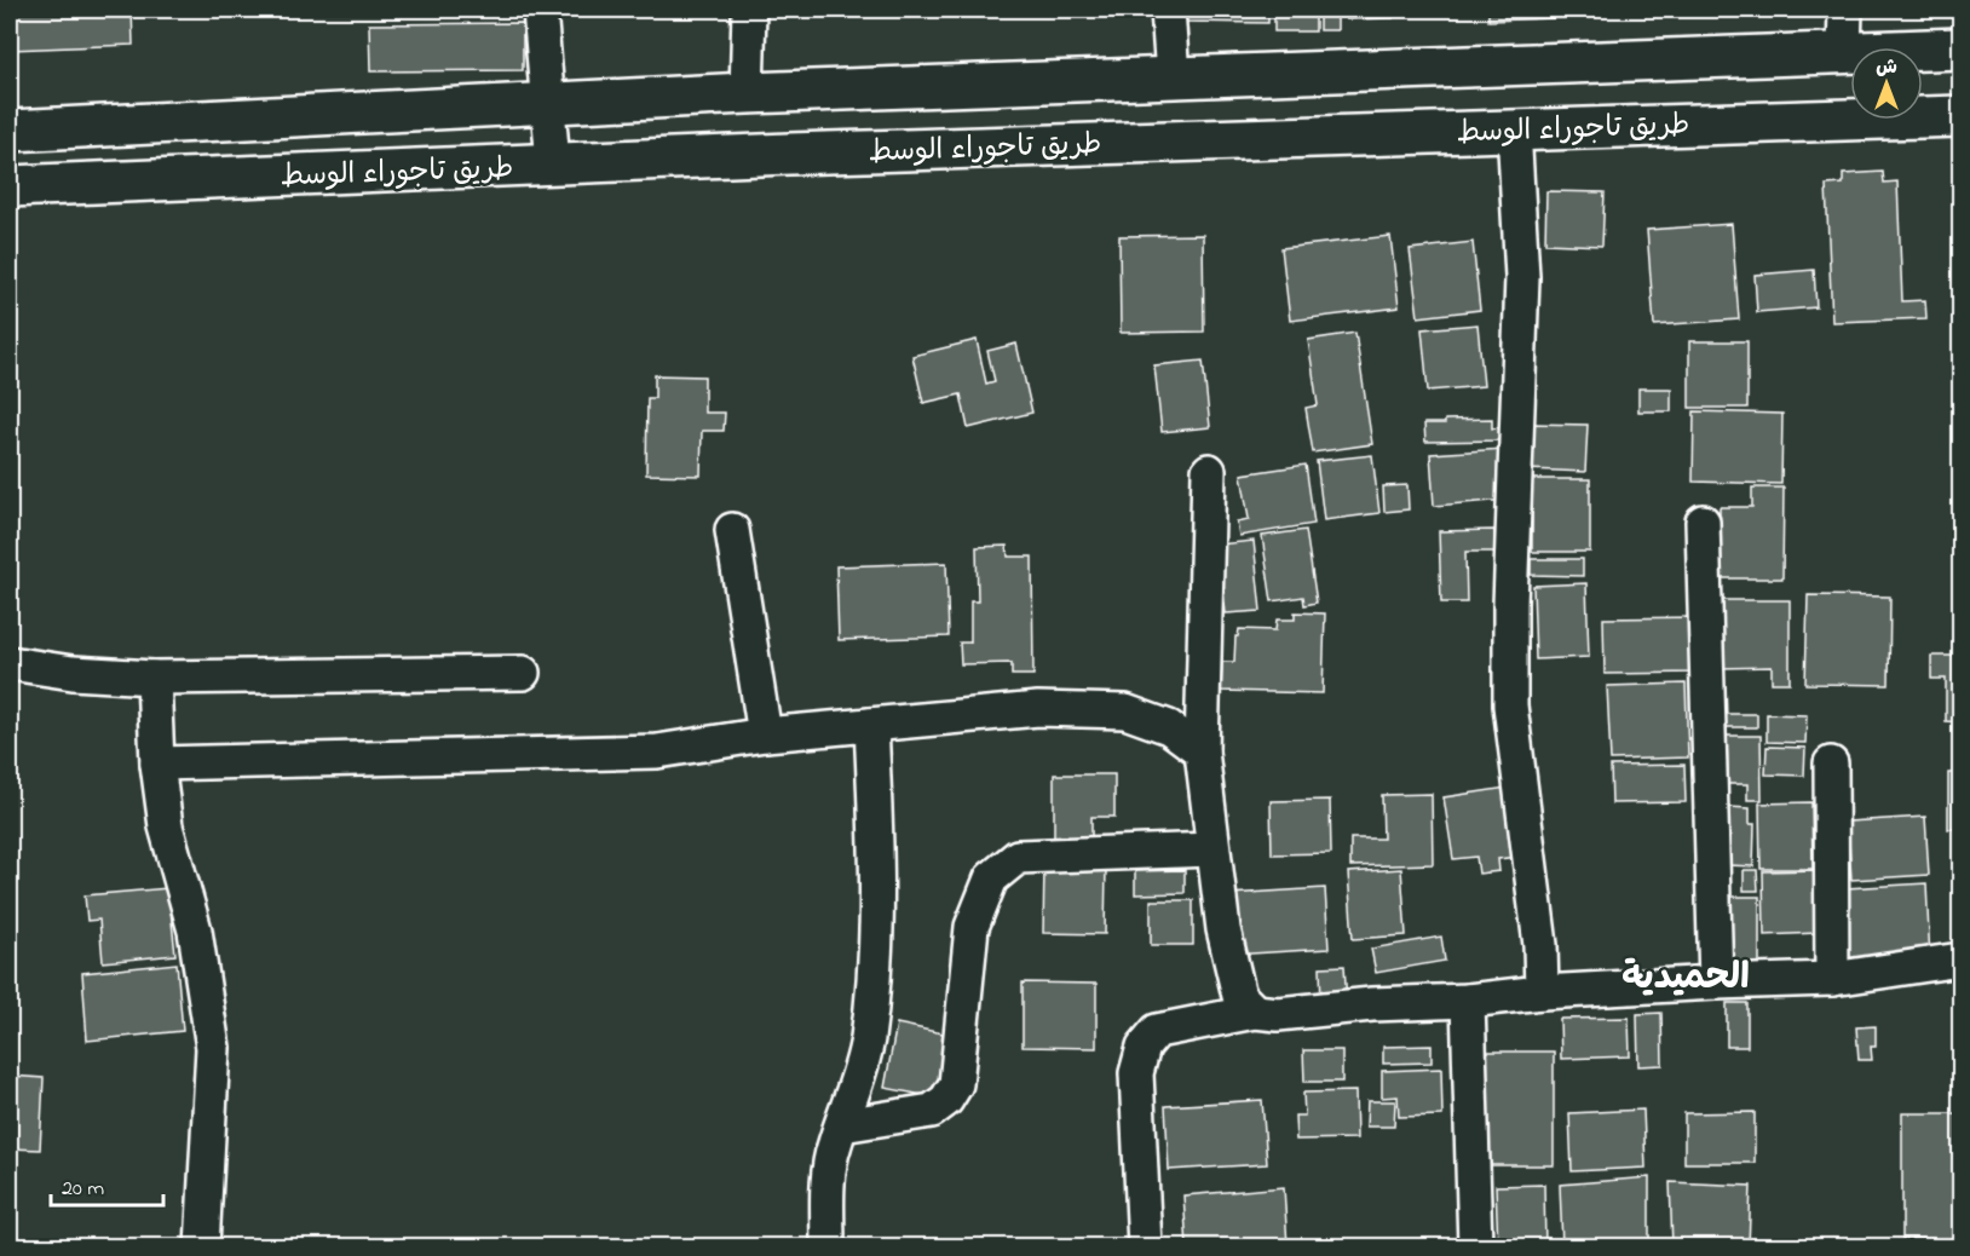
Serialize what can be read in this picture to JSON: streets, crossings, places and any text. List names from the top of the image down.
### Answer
{
  "streets": {
    "main road": ["طريق تاجوراء الوسط"]
  },
  "districts": ["الحميدية"],
  "scale_bar": "20 m",
  "north": "top"
}
